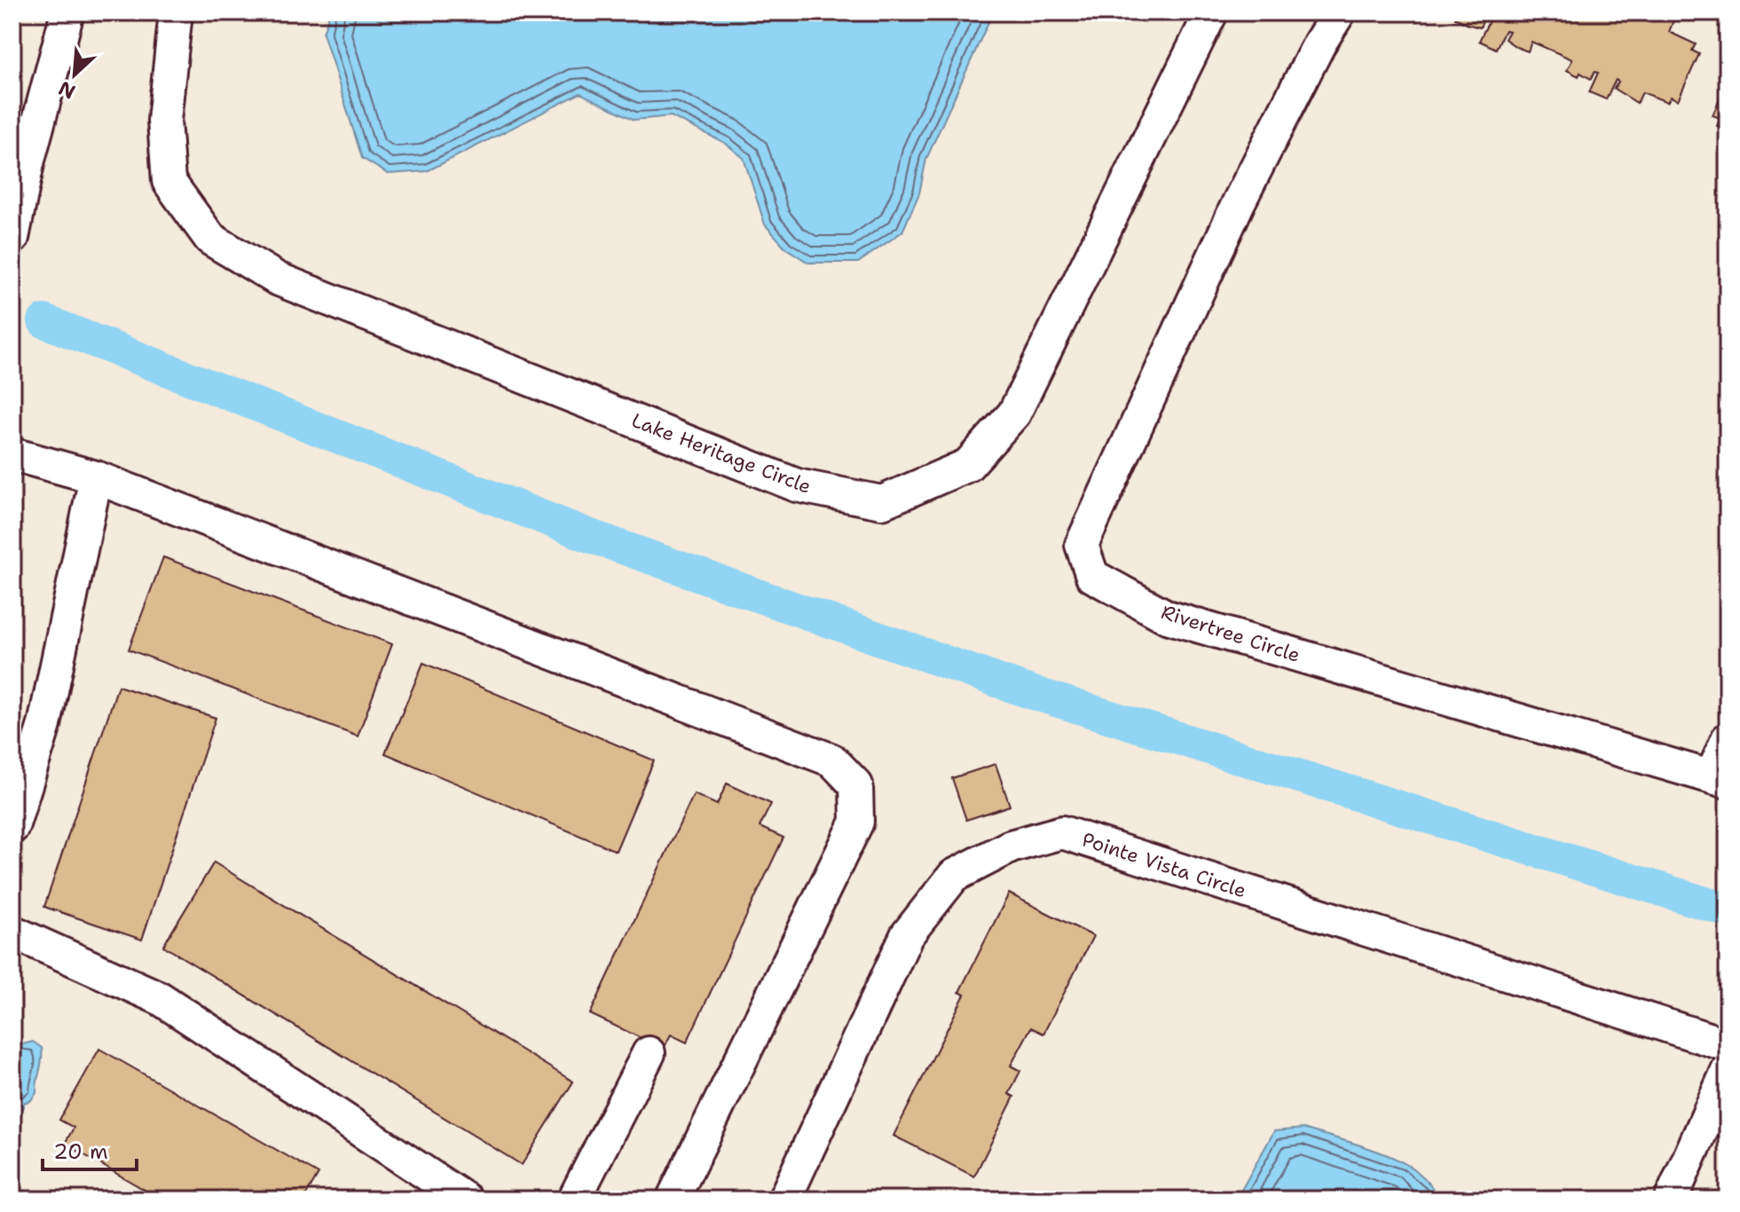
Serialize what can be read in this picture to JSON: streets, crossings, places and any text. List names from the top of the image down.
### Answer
{
  "streets": {
    "street": ["Lake Heritage Circle", "Rivertree Circle", "Pointe Vista Circle"]
  },
  "scale_bar": "20 m",
  "north": "bottom left"
}
